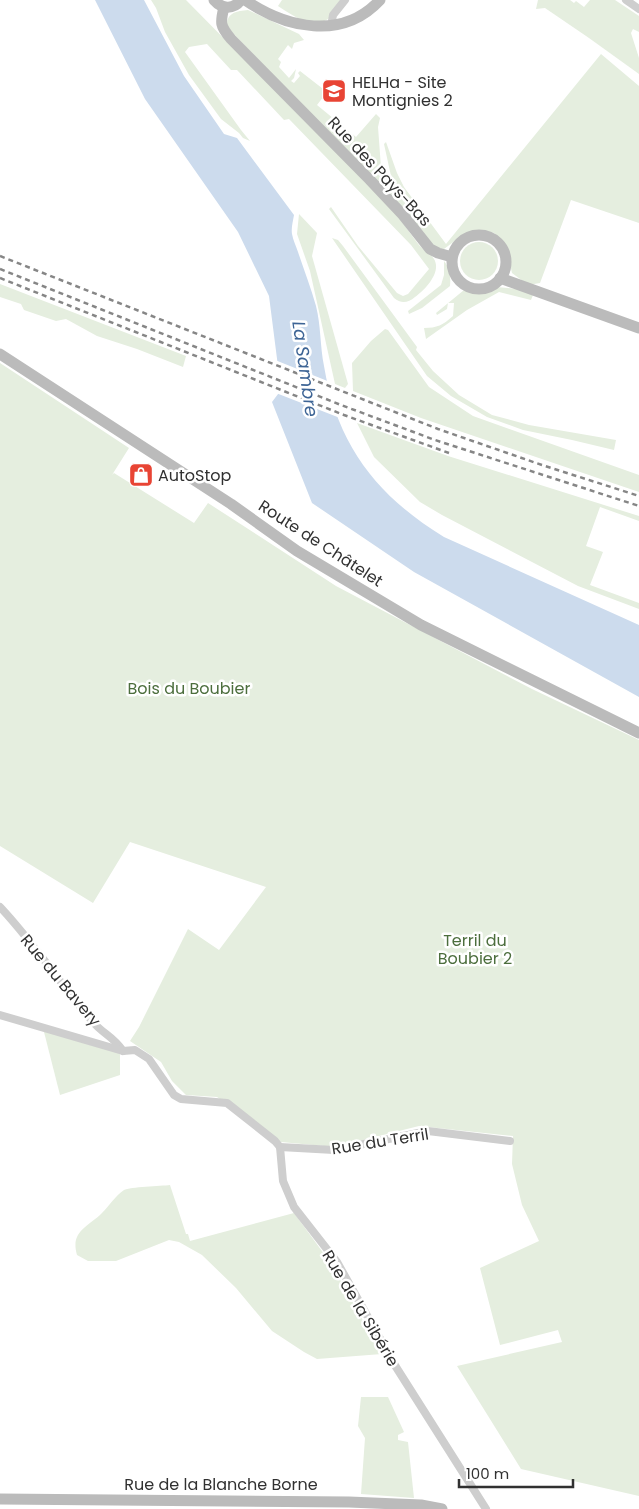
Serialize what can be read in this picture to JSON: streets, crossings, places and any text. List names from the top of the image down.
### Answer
{
  "streets": {
    "street": [
      "Rue des Pays-Bas",
      "Route de Châtelet",
      "Rue du Bavery",
      "Rue du Terril",
      "Rue de la Sibérie",
      "Rue de la Blanche Borne"
    ]
  },
  "crossings": [
    ["Rue du Terril", "Rue de la Sibérie"]
  ],
  "water": ["La Sambre"],
  "parks": ["Bois du Boubier", "Terril du Boubier 2"],
  "places": {
    "school or university": ["HELHa - Site Montignies 2"],
    "shop": ["AutoStop"]
  },
  "scale_bar": "100 m"
}
